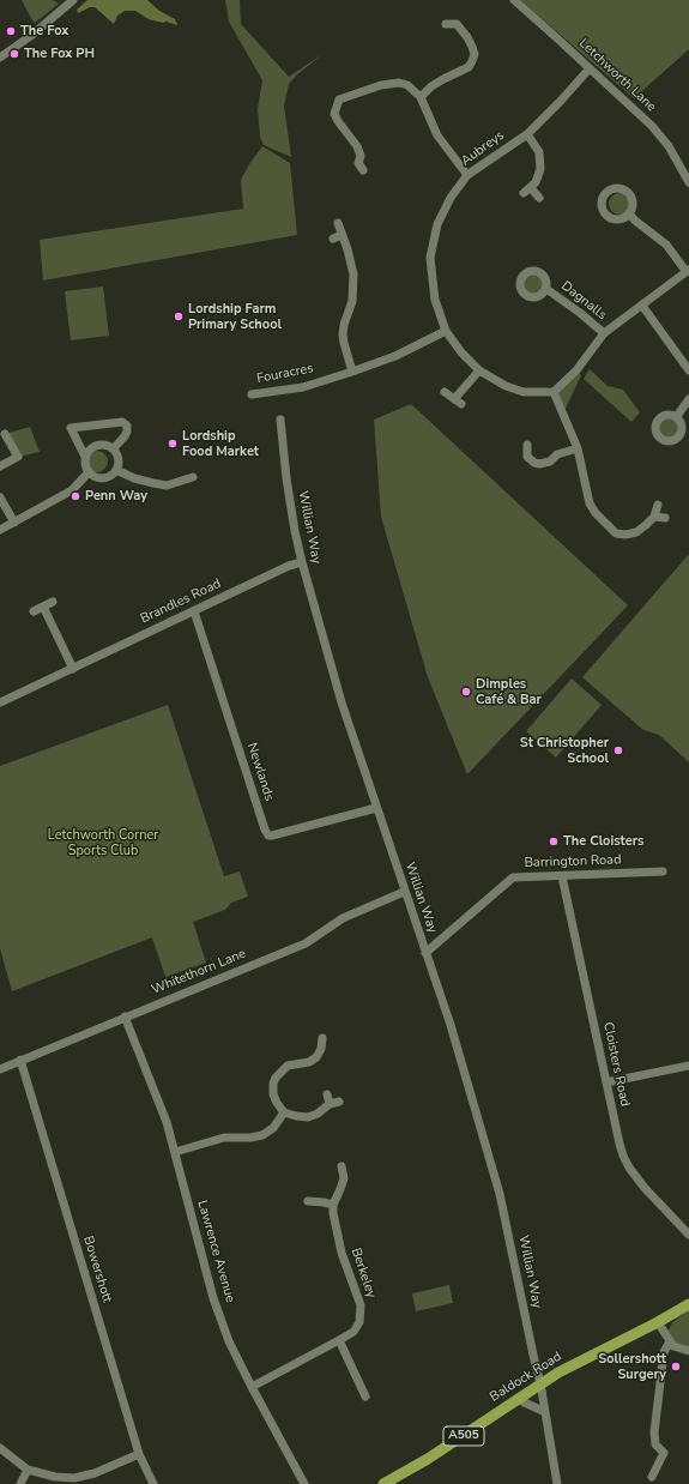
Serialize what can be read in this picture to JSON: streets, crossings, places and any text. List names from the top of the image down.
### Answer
{
  "streets": {
    "main road": ["Baldock Road", "A505"],
    "street": [
      "Letchworth Lane",
      "Aubreys",
      "Dagnalls",
      "Fouracres",
      "Willian Way",
      "Brandles Road",
      "Newlands",
      "Barrington Road",
      "Whitethorn Lane",
      "Cloisters Road",
      "Lawrence Avenue",
      "Bowershott",
      "Berkeley"
    ]
  },
  "crossings": [
    ["Letchworth Lane", "Aubreys"],
    ["Aubreys", "Fouracres"],
    ["Willian Way", "Brandles Road"],
    ["Willian Way", "Newlands"],
    ["Willian Way", "Barrington Road"],
    ["Willian Way", "Whitethorn Lane"],
    ["Willian Way", "Baldock Road"],
    ["Brandles Road", "Newlands"],
    ["Barrington Road", "Cloisters Road"],
    ["Whitethorn Lane", "Lawrence Avenue"],
    ["Whitethorn Lane", "Bowershott"],
    ["Lawrence Avenue", "Berkeley"]
  ],
  "parks": ["Letchworth Corner Sports Club"],
  "places": [
    "The Fox",
    "The Fox PH",
    "Lordship Farm Primary School",
    "Lordship Food Market",
    "Penn Way",
    "Dimples Café & Bar",
    "St Christopher School",
    "The Cloisters",
    "Sollershott Surgery"
  ]
}
